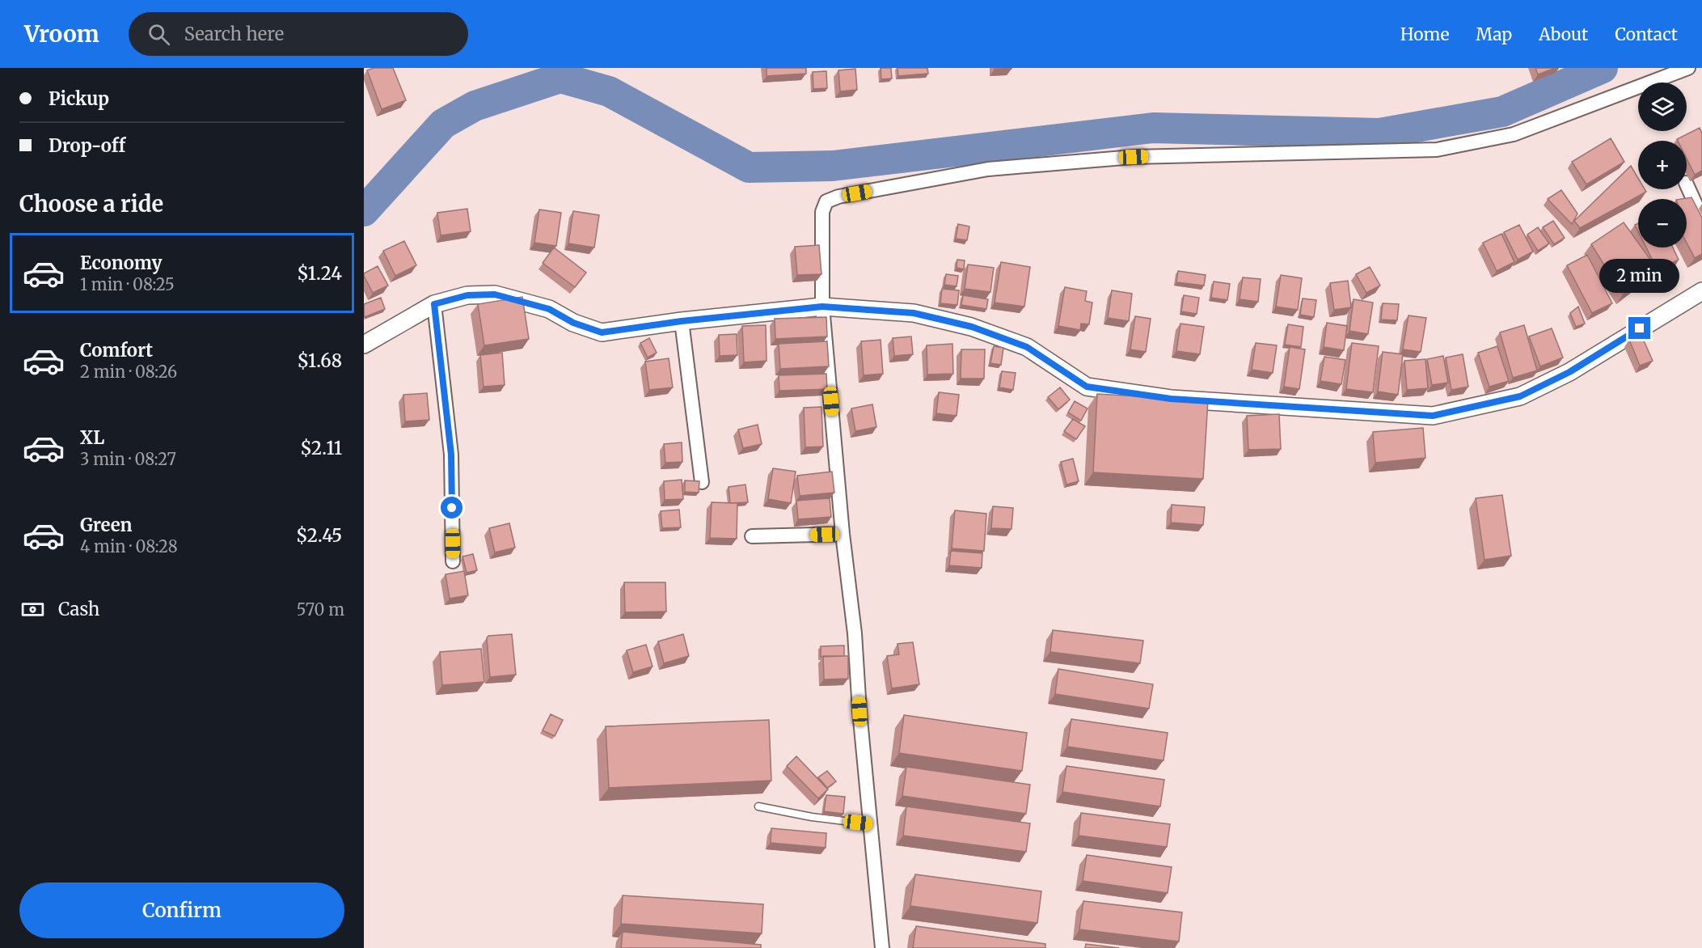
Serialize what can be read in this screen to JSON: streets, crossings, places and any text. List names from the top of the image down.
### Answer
{
  "page": {
    "header": "Vroom",
    "search": "Search here",
    "nav": [
      "Home",
      "Map",
      "About",
      "Contact"
    ],
    "banner": ["Pickup", "Drop-off"],
    "map_buttons": ["+", "−"],
    "heading": "Choose a ride",
    "list": [
      {
        "name": "Economy",
        "note": "1 min · 08:25",
        "value": "$1.24"
      },
      {
        "name": "Comfort",
        "note": "2 min · 08:26",
        "value": "$1.68"
      },
      {
        "name": "XL",
        "note": "3 min · 08:27",
        "value": "$2.11"
      },
      {
        "name": "Green",
        "note": "4 min · 08:28",
        "value": "$2.45"
      }
    ],
    "bubble": "2 min",
    "pay": ["Cash", "570 m"],
    "buttons": "Confirm"
  }
}
